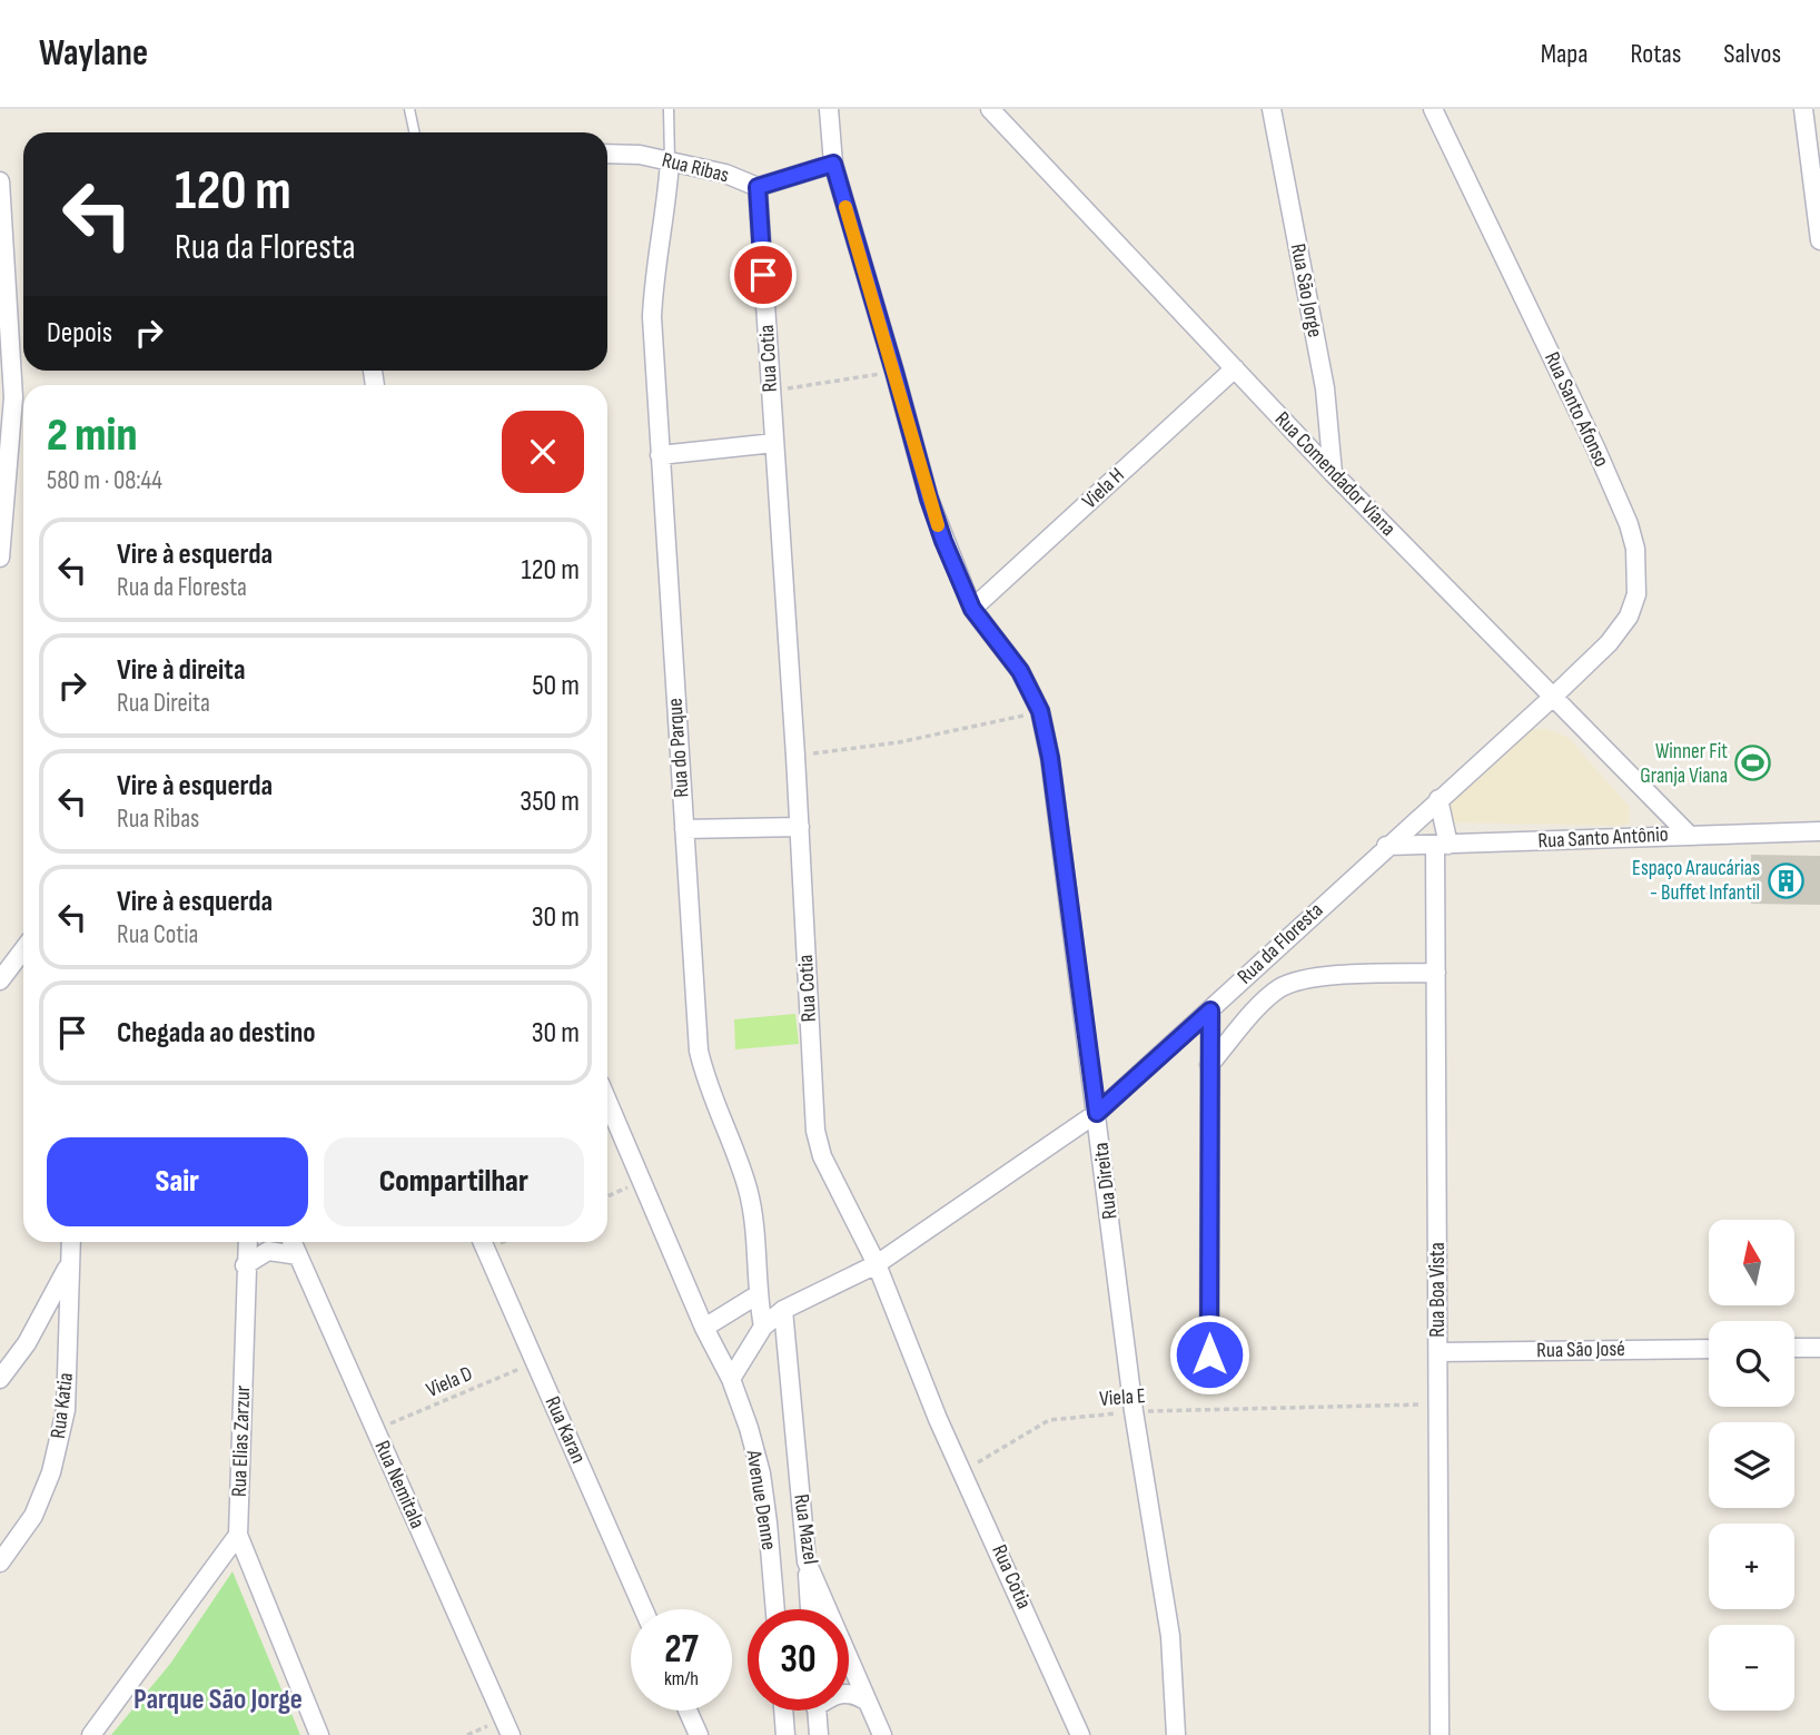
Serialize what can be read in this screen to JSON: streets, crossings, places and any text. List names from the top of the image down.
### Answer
{
  "streets": {
    "street": [
      "Rua Ribas",
      "Rua São Jorge",
      "Rua Cotia",
      "Rua Santo Afonso",
      "Rua Comendador Viana",
      "Viela H",
      "Rua do Parque",
      "Rua Santo Antônio",
      "Rua da Floresta",
      "Rua Direita",
      "Rua Boa Vista",
      "Rua São José",
      "Rua Katia",
      "Rua Karan",
      "Rua Elias Zarzur",
      "Rua Nemitala",
      "Avenue Denne",
      "Rua Mazel"
    ],
    "path": ["Viela D", "Viela E"]
  },
  "crossings": [
    ["Rua Ribas", "Rua Cotia"],
    ["Rua Ribas", "Rua do Parque"],
    ["Rua Ribas", "Rua Direita"],
    ["Rua São Jorge", "Rua Comendador Viana"],
    ["Rua Cotia", "Rua da Floresta"],
    ["Rua Cotia", "Viela E"],
    ["Rua Santo Afonso", "Rua Comendador Viana"],
    ["Rua Santo Afonso", "Rua da Floresta"],
    ["Rua Comendador Viana", "Viela H"],
    ["Rua Comendador Viana", "Rua Santo Antônio"],
    ["Rua Comendador Viana", "Rua da Floresta"],
    ["Viela H", "Rua Direita"],
    ["Rua do Parque", "Rua da Floresta"],
    ["Rua Santo Antônio", "Rua da Floresta"],
    ["Rua Santo Antônio", "Rua Boa Vista"],
    ["Rua da Floresta", "Rua Direita"],
    ["Rua da Floresta", "Rua Boa Vista"],
    ["Rua da Floresta", "Avenue Denne"],
    ["Rua da Floresta", "Rua Mazel"],
    ["Rua Direita", "Viela E"],
    ["Rua Boa Vista", "Rua São José"],
    ["Rua Boa Vista", "Viela E"],
    ["Viela D", "Rua Karan"],
    ["Viela D", "Rua Nemitala"]
  ],
  "districts": ["Parque São Jorge"],
  "places": {
    "sports": ["Winner Fit Granja Viana"],
    "building": ["Espaço Araucárias - Buffet Infantil"]
  },
  "north": "top",
  "page": {
    "header": "Waylane",
    "nav": ["Mapa", "Rotas", "Salvos"],
    "turn": ["120 m", "Rua da Floresta"],
    "then": "Depois",
    "heading": ["2 min", "580 m · 08:44"],
    "list": [
      {
        "name": "Vire à esquerda",
        "note": "Rua da Floresta",
        "value": "120 m"
      },
      {
        "name": "Vire à direita",
        "note": "Rua Direita",
        "value": "50 m"
      },
      {
        "name": "Vire à esquerda",
        "note": "Rua Ribas",
        "value": "350 m"
      },
      {
        "name": "Vire à esquerda",
        "note": "Rua Cotia",
        "value": "30 m"
      },
      {
        "name": "Chegada ao destino",
        "value": "30 m"
      }
    ],
    "buttons": ["Sair", "Compartilhar"],
    "map_buttons": ["+", "−"],
    "speed": "27 km/h",
    "limit": "30"
  }
}
